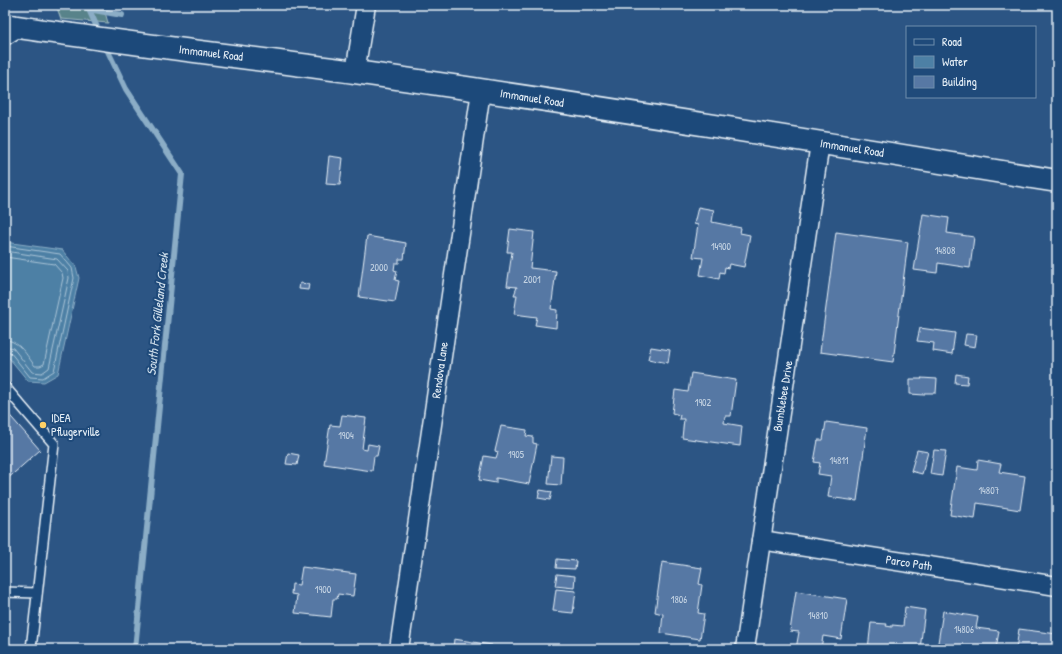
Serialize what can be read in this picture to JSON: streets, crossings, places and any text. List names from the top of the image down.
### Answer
{
  "streets": {
    "street": [
      "Immanuel Road",
      "Rendova Lane",
      "Bumblebee Drive",
      "Parco Path"
    ]
  },
  "crossings": [
    ["Immanuel Road", "Rendova Lane"],
    ["Immanuel Road", "Bumblebee Drive"],
    ["Bumblebee Drive", "Parco Path"]
  ],
  "water": ["South Fork Gilleland Creek"],
  "places": ["IDEA Pflugerville"],
  "house_numbers": [
    "14900",
    "14808",
    "2000",
    "2001",
    "1902",
    "1904",
    "1905",
    "14811",
    "14807",
    "1900",
    "1806",
    "14810",
    "14806"
  ],
  "legend": ["Road", "Water", "Building"]
}
